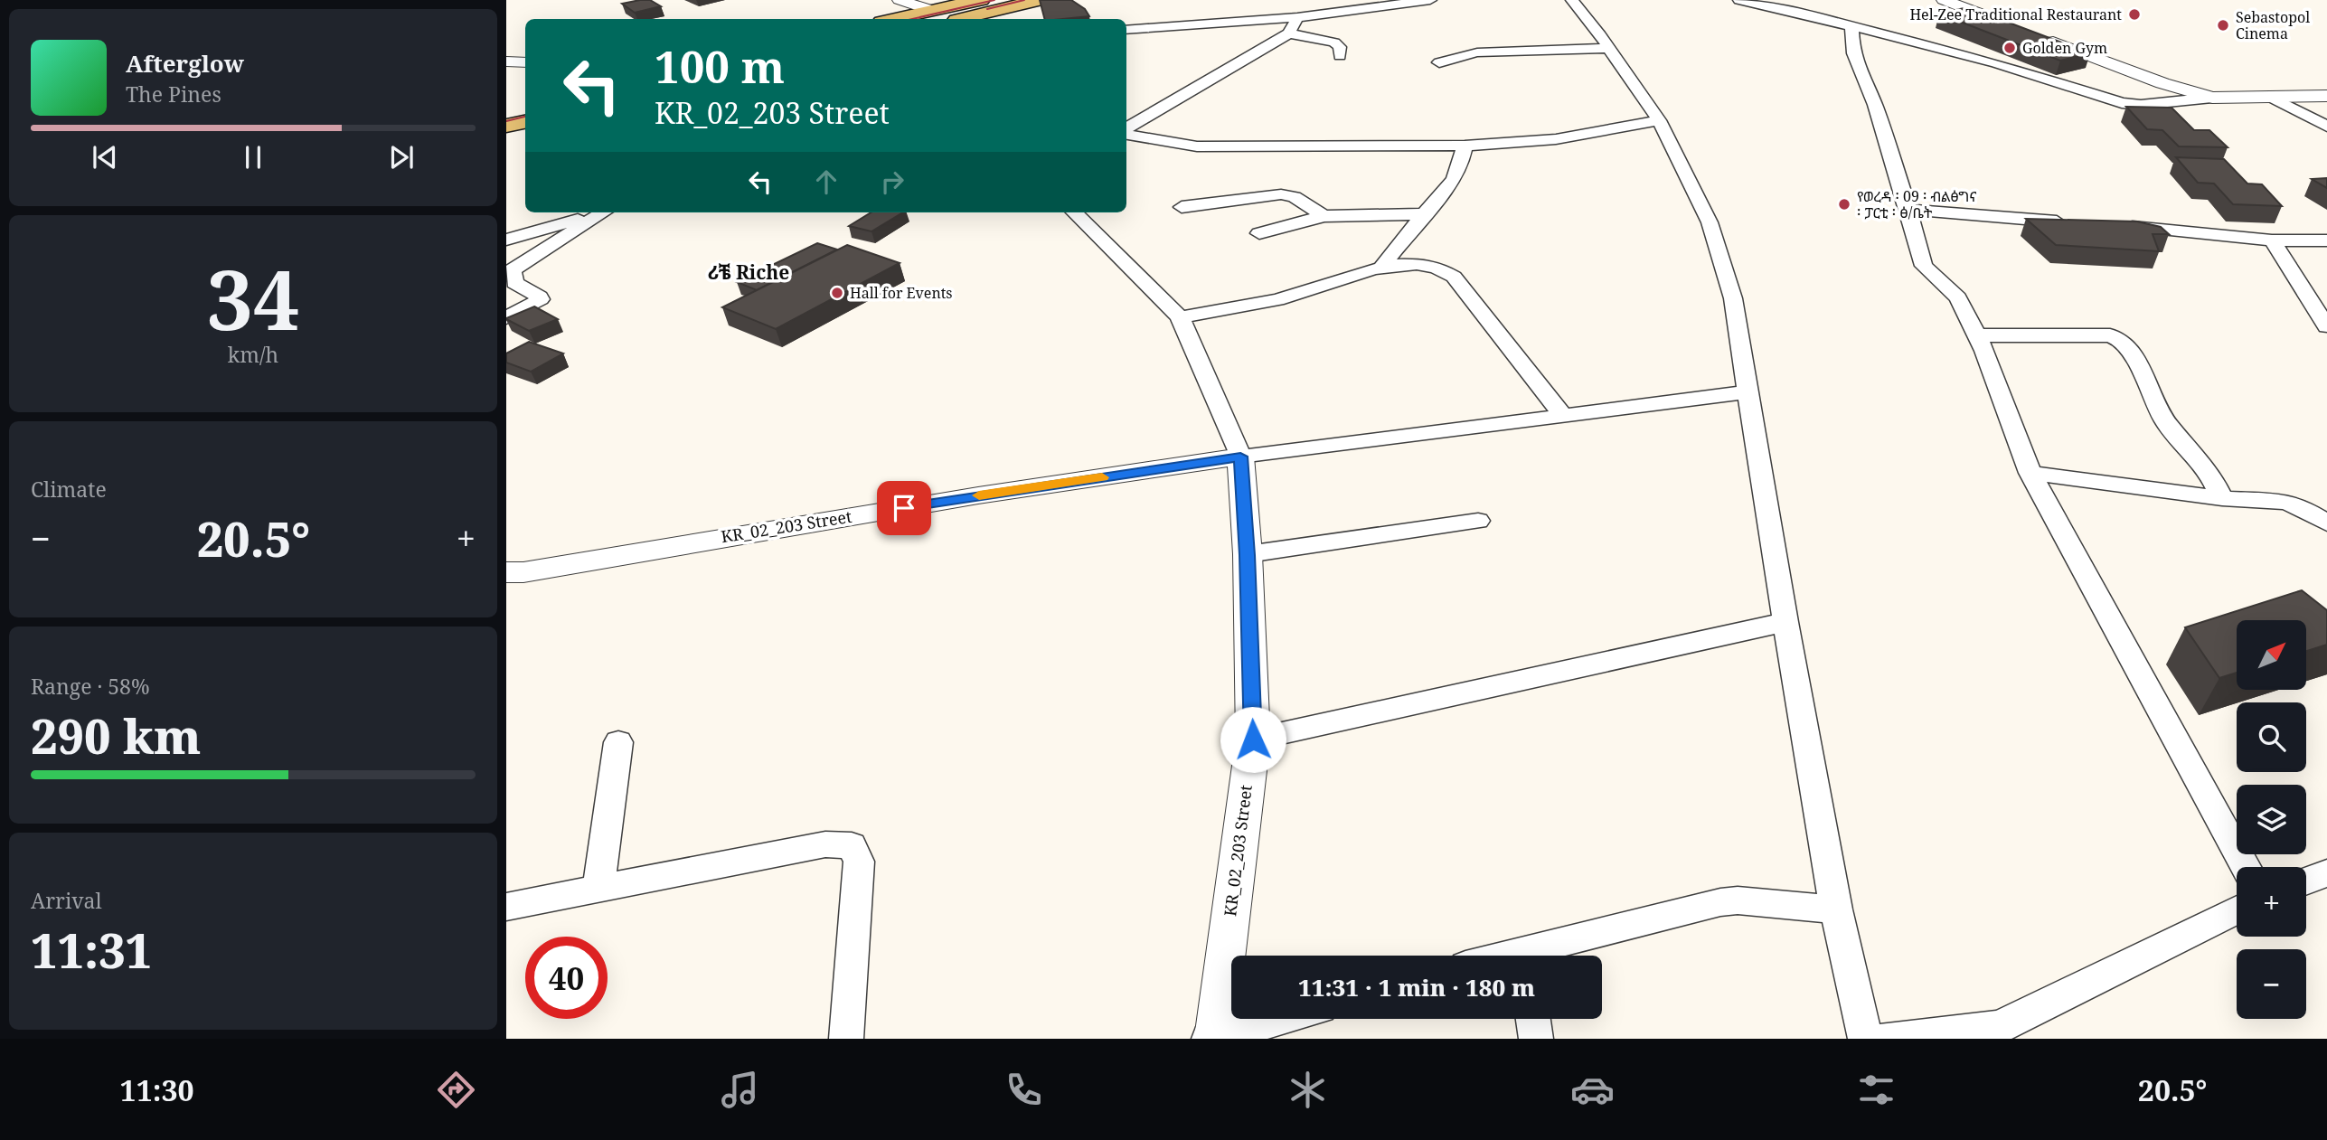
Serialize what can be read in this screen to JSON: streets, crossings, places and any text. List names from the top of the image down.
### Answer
{
  "streets": {
    "street": ["KR_02_203 Street"]
  },
  "districts": ["ሪቼ Riche"],
  "places": [
    "Hel-Zee Traditional Restaurant",
    "Sebastopol Cinema",
    "Golden Gym",
    "የወረዳ ፡ 09 ፡ ብልፅግና ፡ ፓርቲ ፡ ፅ/ቤት",
    "Hall for Events"
  ],
  "north": "top right",
  "page": {
    "turn": ["100 m", "KR_02_203 Street"],
    "song": ["Afterglow", "The Pines"],
    "tile": [
      ["34", "km/h"],
      "Climate",
      ["Range · 58%", "290 km"],
      ["Arrival", "11:31"]
    ],
    "heat": ["−", "20.5°", "+"],
    "map_buttons": ["+", "−"],
    "limit": "40",
    "trip": "11:31 · 1 min · 180 m",
    "tabs": ["11:30", "20.5°"]
  }
}
